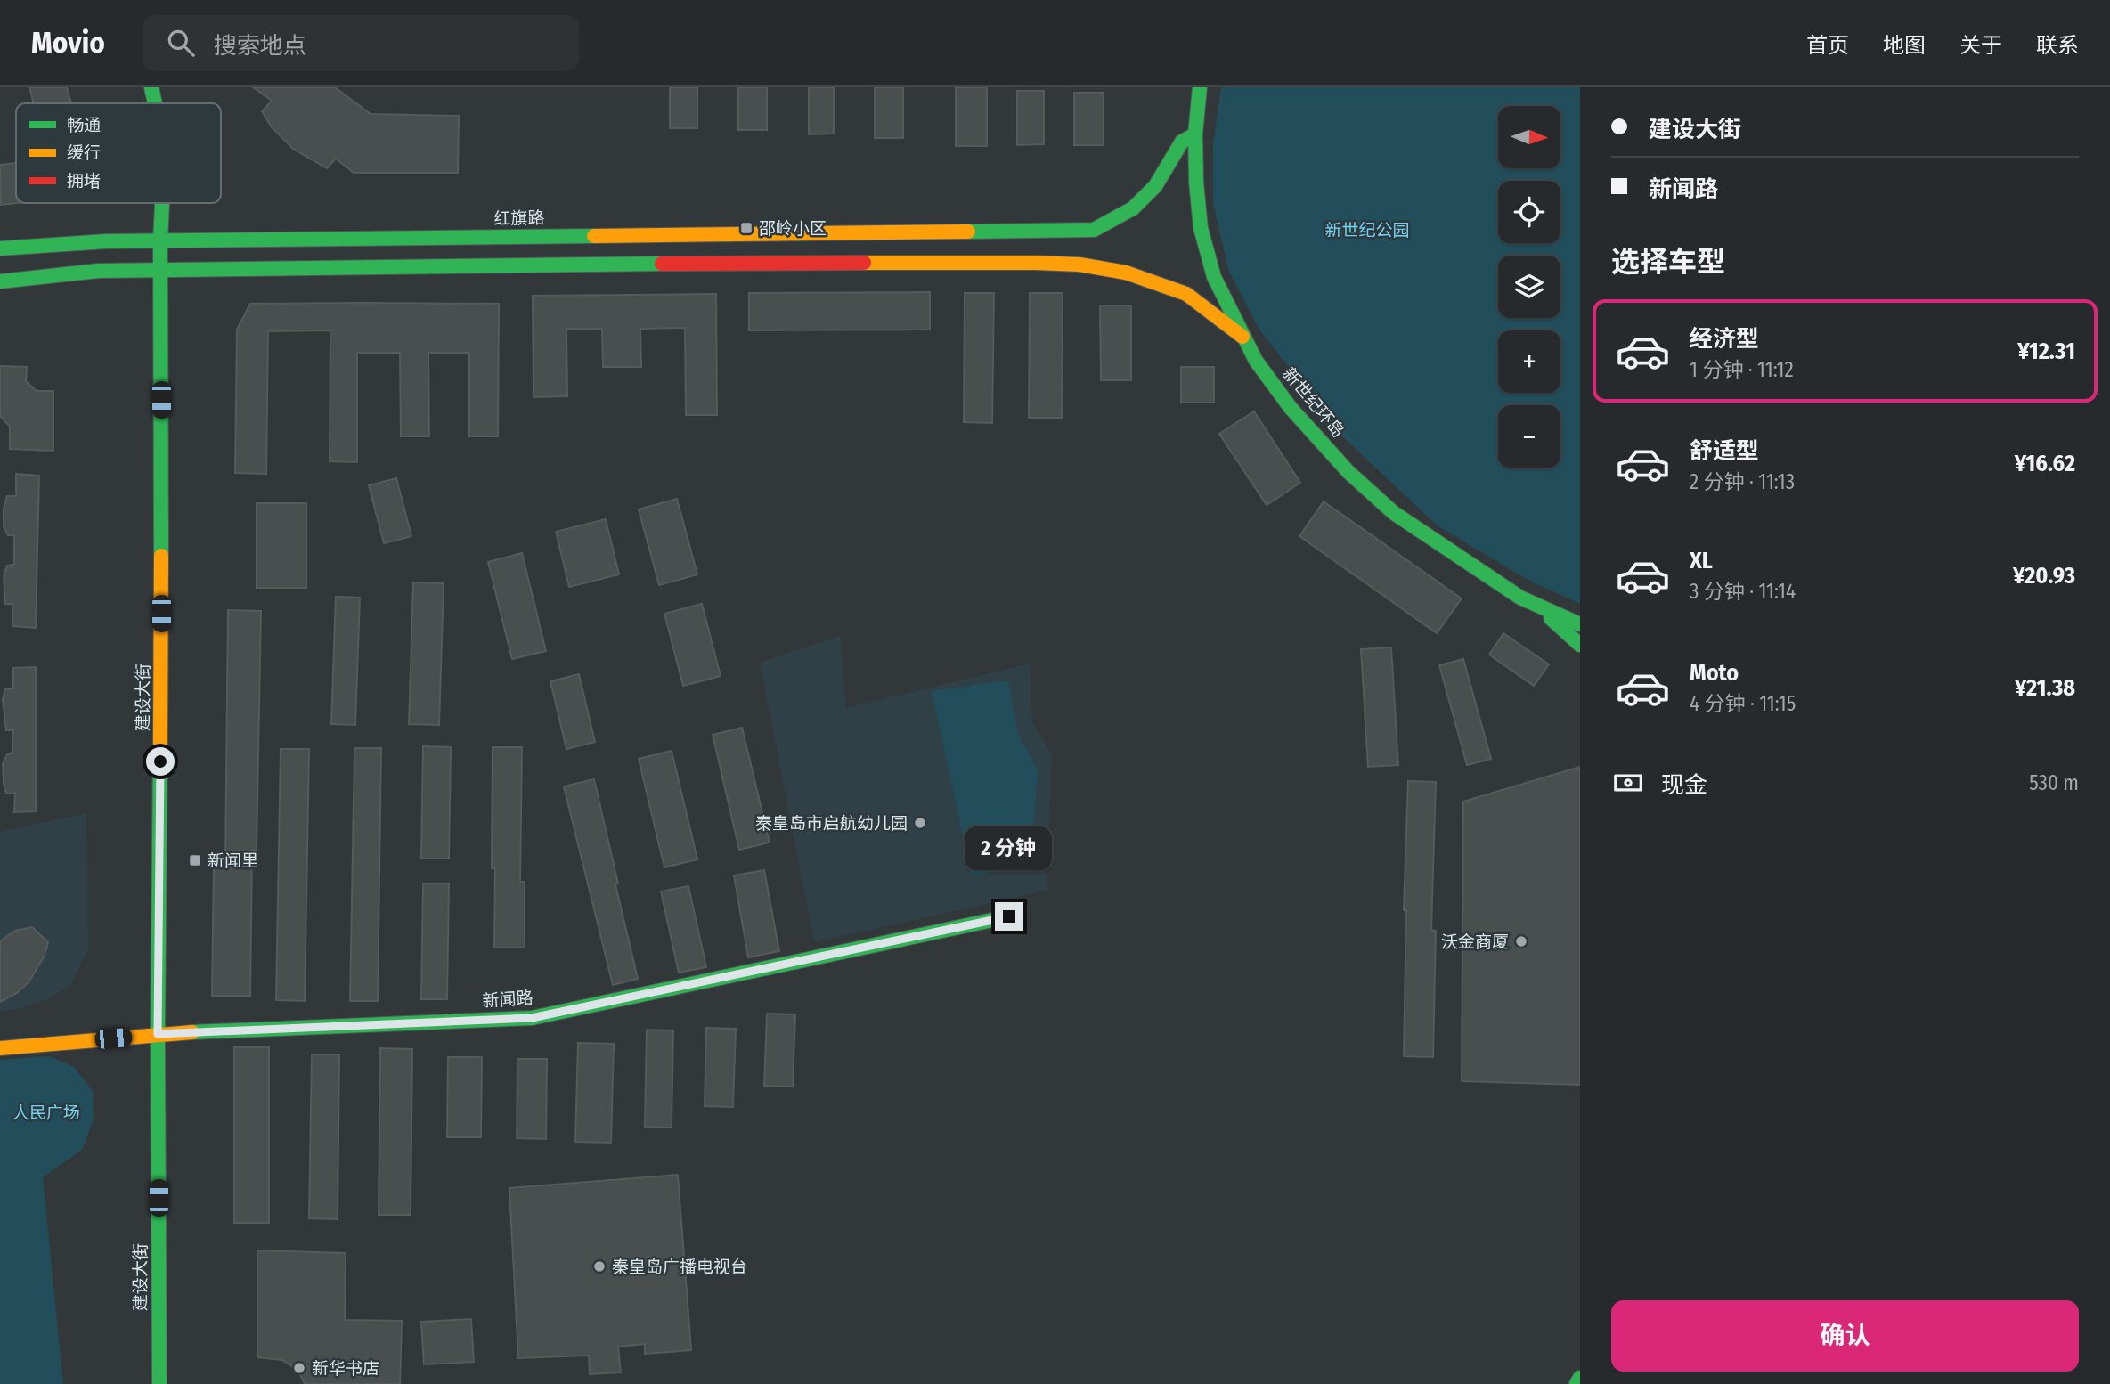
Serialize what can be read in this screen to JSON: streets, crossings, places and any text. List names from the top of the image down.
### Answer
{
  "streets": {
    "main road": [
      "红旗路",
      "新世纪环岛",
      "建设大街",
      "新闻路"
    ]
  },
  "crossings": [
    ["红旗路", "新世纪环岛"],
    ["红旗路", "建设大街"],
    ["建设大街", "新闻路"]
  ],
  "parks": ["新世纪公园", "人民广场"],
  "places": {
    "transit": ["邵岭小区", "新闻里"],
    "other": [
      "秦皇岛市启航幼儿园",
      "沃金商厦",
      "秦皇岛广播电视台",
      "新华书店"
    ]
  },
  "legend": ["畅通", "缓行", "拥堵"],
  "north": "right",
  "page": {
    "header": "Movio",
    "search": "搜索地点",
    "nav": [
      "首页",
      "地图",
      "关于",
      "联系"
    ],
    "banner": ["建设大街", "新闻路"],
    "map_buttons": ["+", "−"],
    "heading": "选择车型",
    "list": [
      {
        "name": "经济型",
        "note": "1 分钟 · 11:12",
        "value": "¥12.31"
      },
      {
        "name": "舒适型",
        "note": "2 分钟 · 11:13",
        "value": "¥16.62"
      },
      {
        "name": "XL",
        "note": "3 分钟 · 11:14",
        "value": "¥20.93"
      },
      {
        "name": "Moto",
        "note": "4 分钟 · 11:15",
        "value": "¥21.38"
      }
    ],
    "pay": ["现金", "530 m"],
    "bubble": "2 分钟",
    "buttons": "确认"
  }
}
